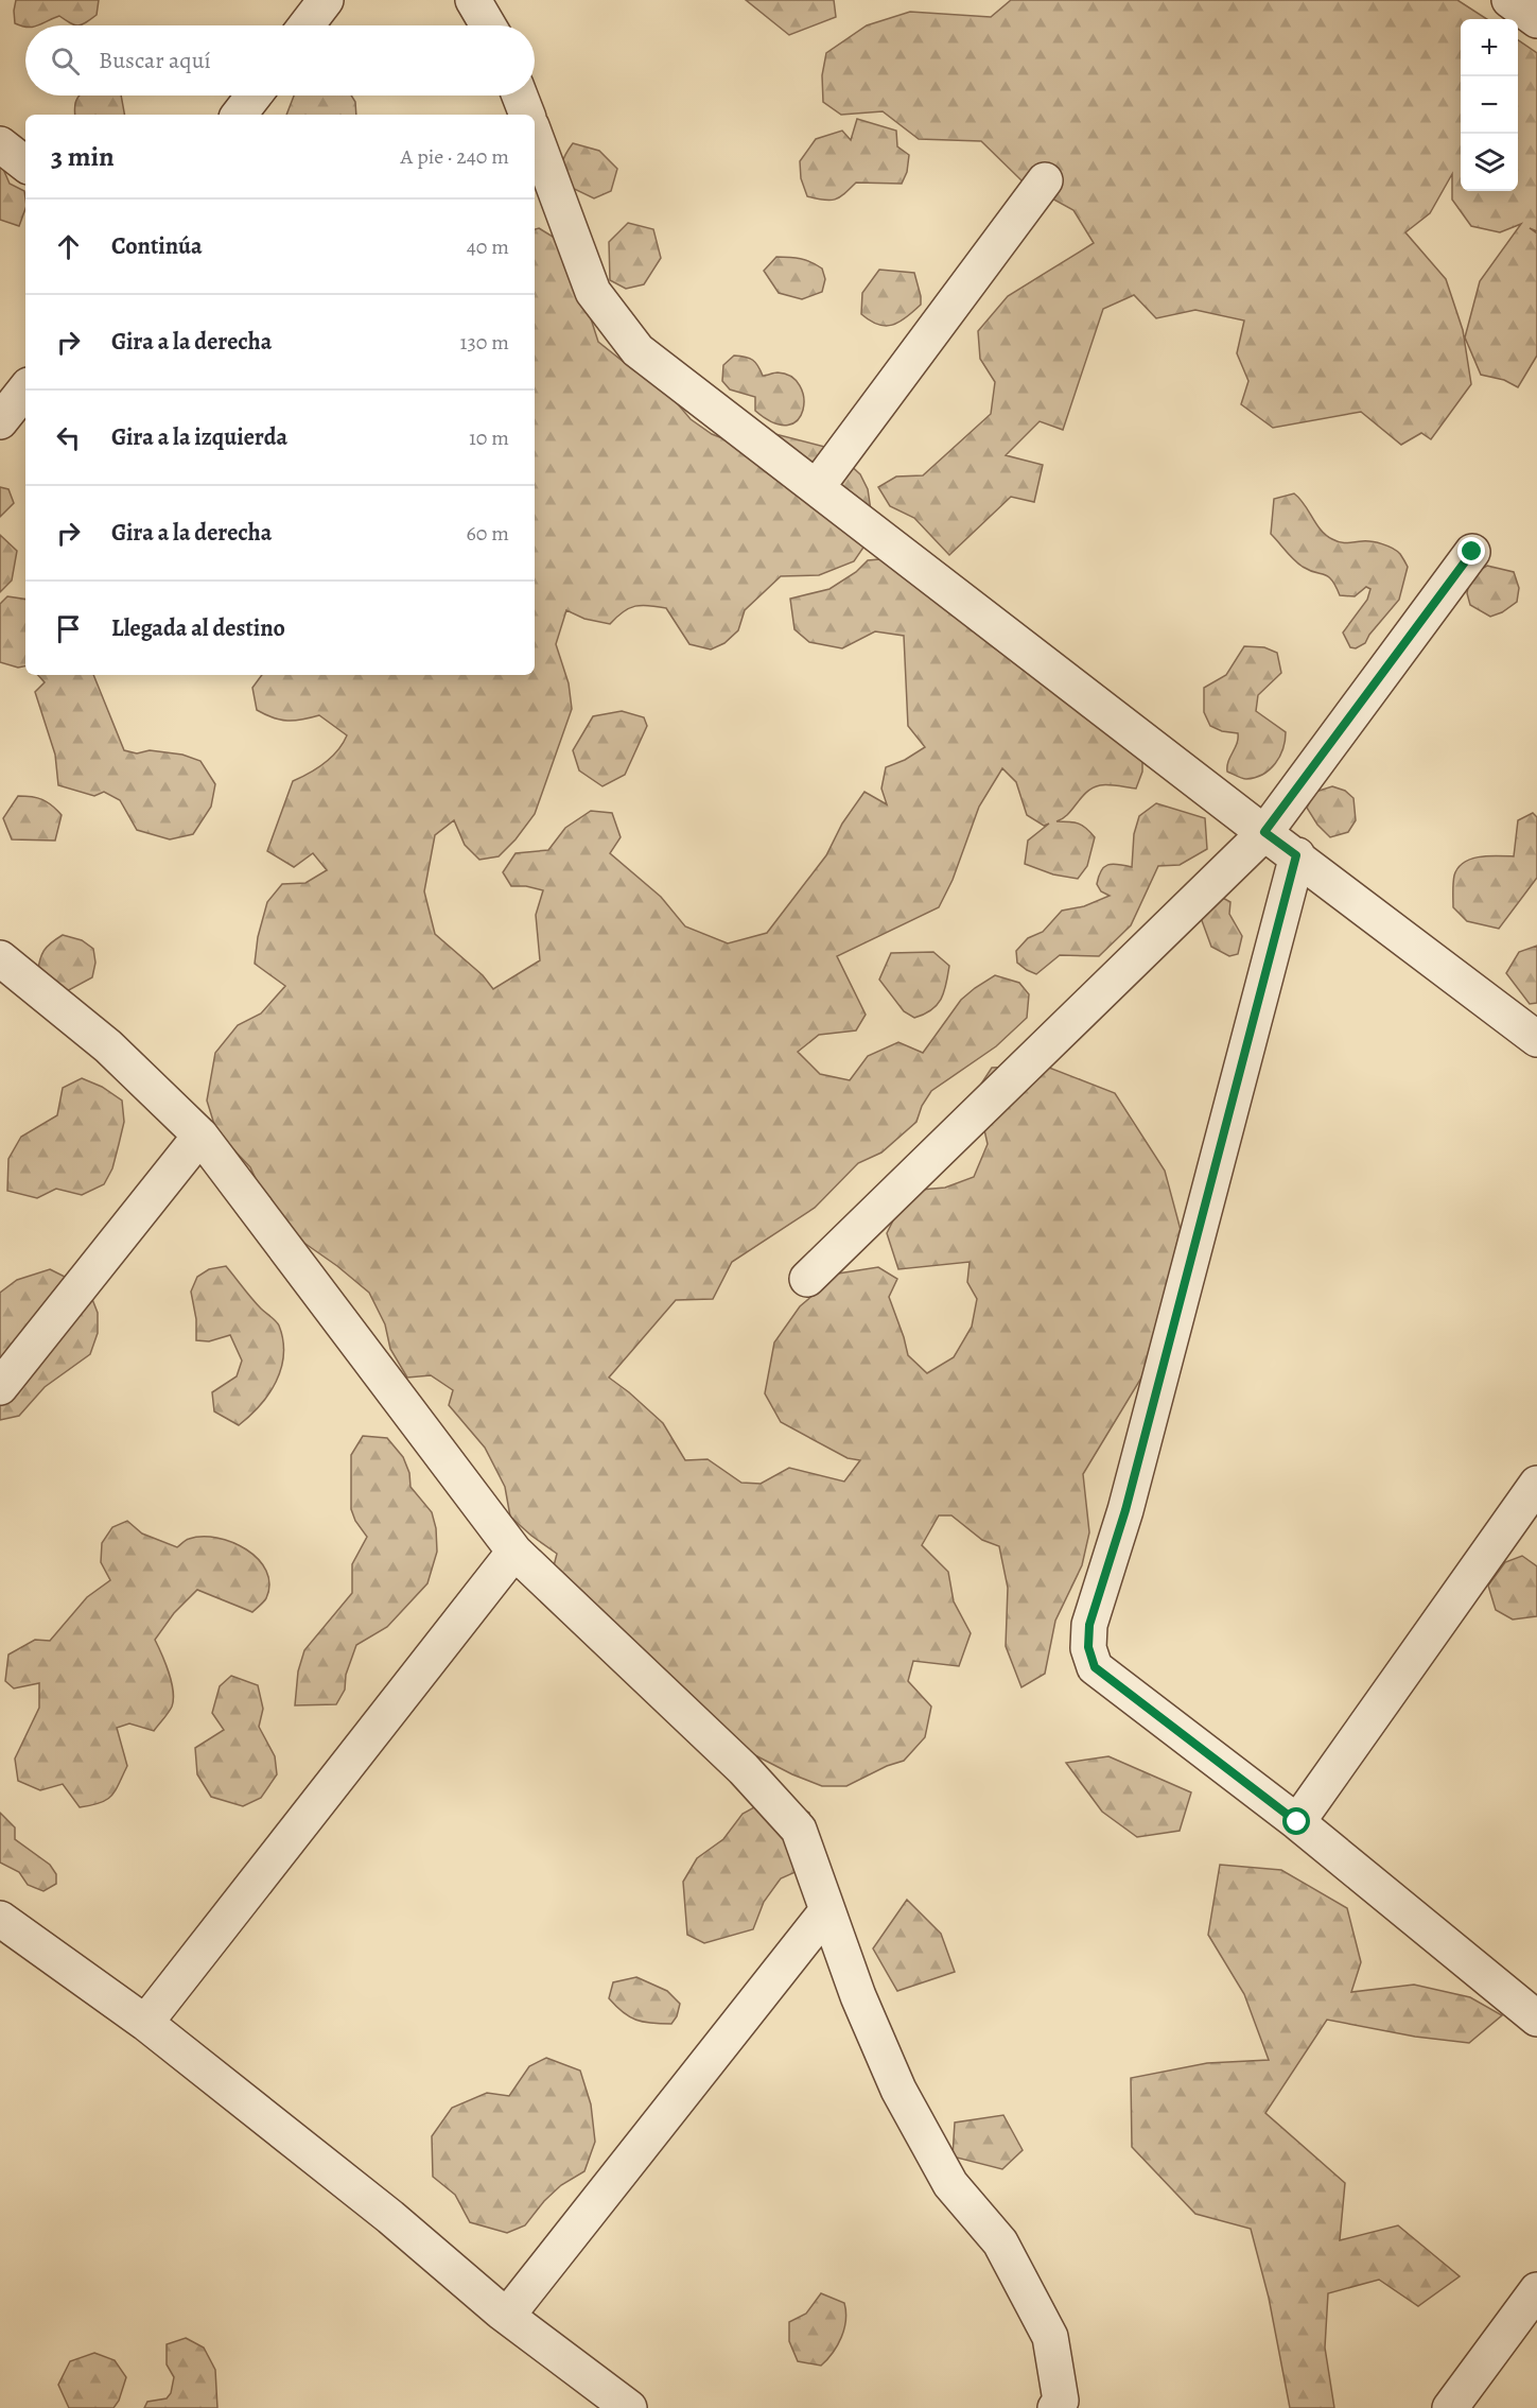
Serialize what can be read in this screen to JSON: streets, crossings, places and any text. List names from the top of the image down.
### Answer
{
  "page": {
    "map_buttons": ["+", "−"],
    "search": "Buscar aquí",
    "heading": ["3 min", "A pie · 240 m"],
    "list": [
      ["Continúa", "40 m"],
      ["Gira a la derecha", "130 m"],
      ["Gira a la izquierda", "10 m"],
      ["Gira a la derecha", "60 m"],
      "Llegada al destino"
    ]
  }
}
